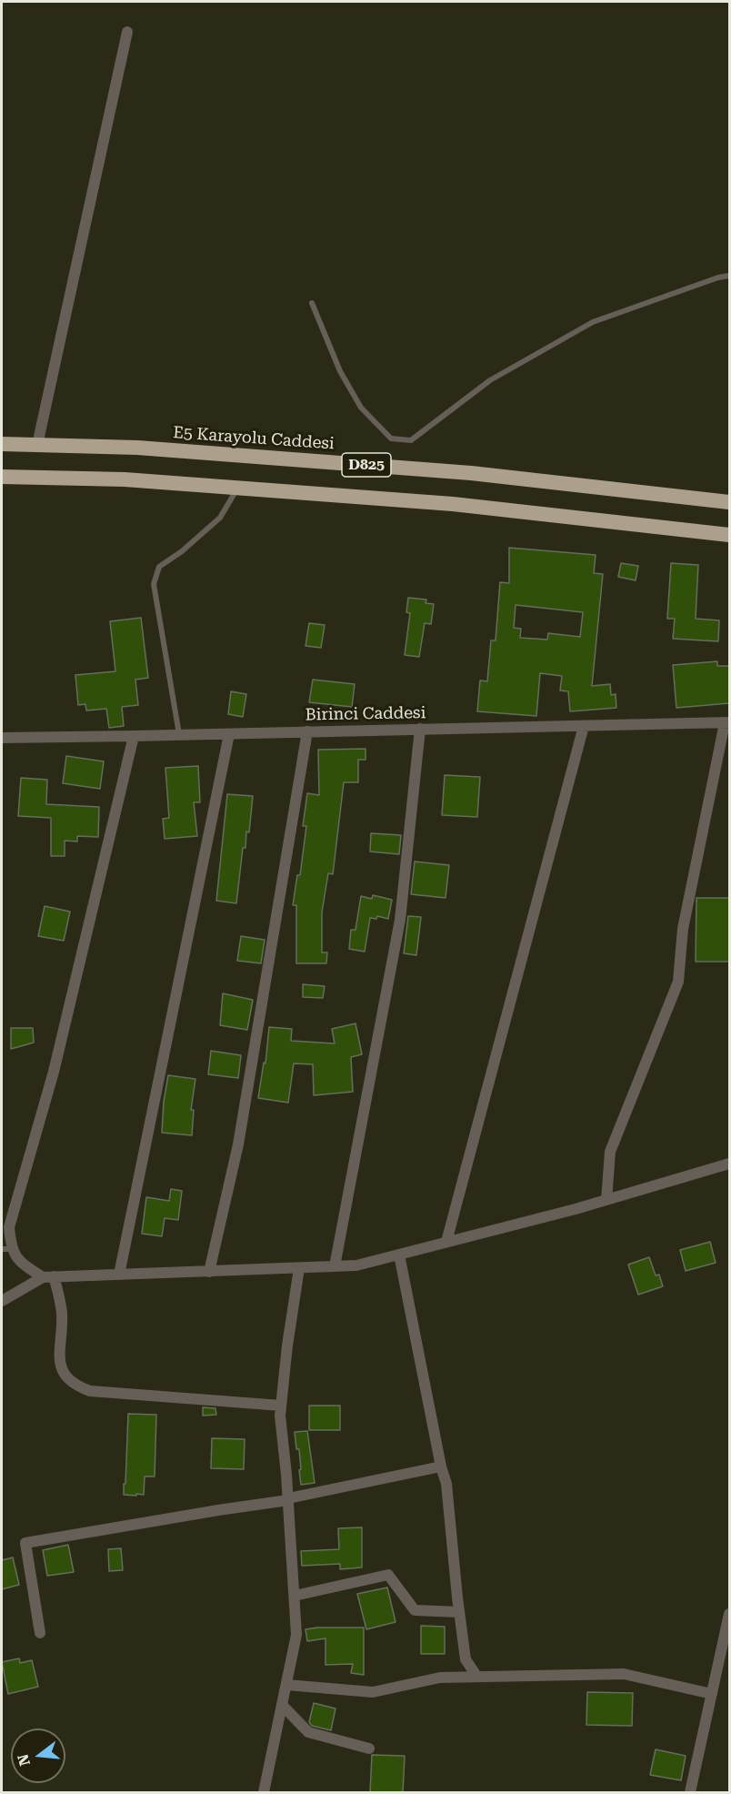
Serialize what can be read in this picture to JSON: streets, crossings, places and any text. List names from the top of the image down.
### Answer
{
  "streets": {
    "highway": ["E5 Karayolu Caddesi", "D825"],
    "street": ["Birinci Caddesi"]
  },
  "north": "left"
}
